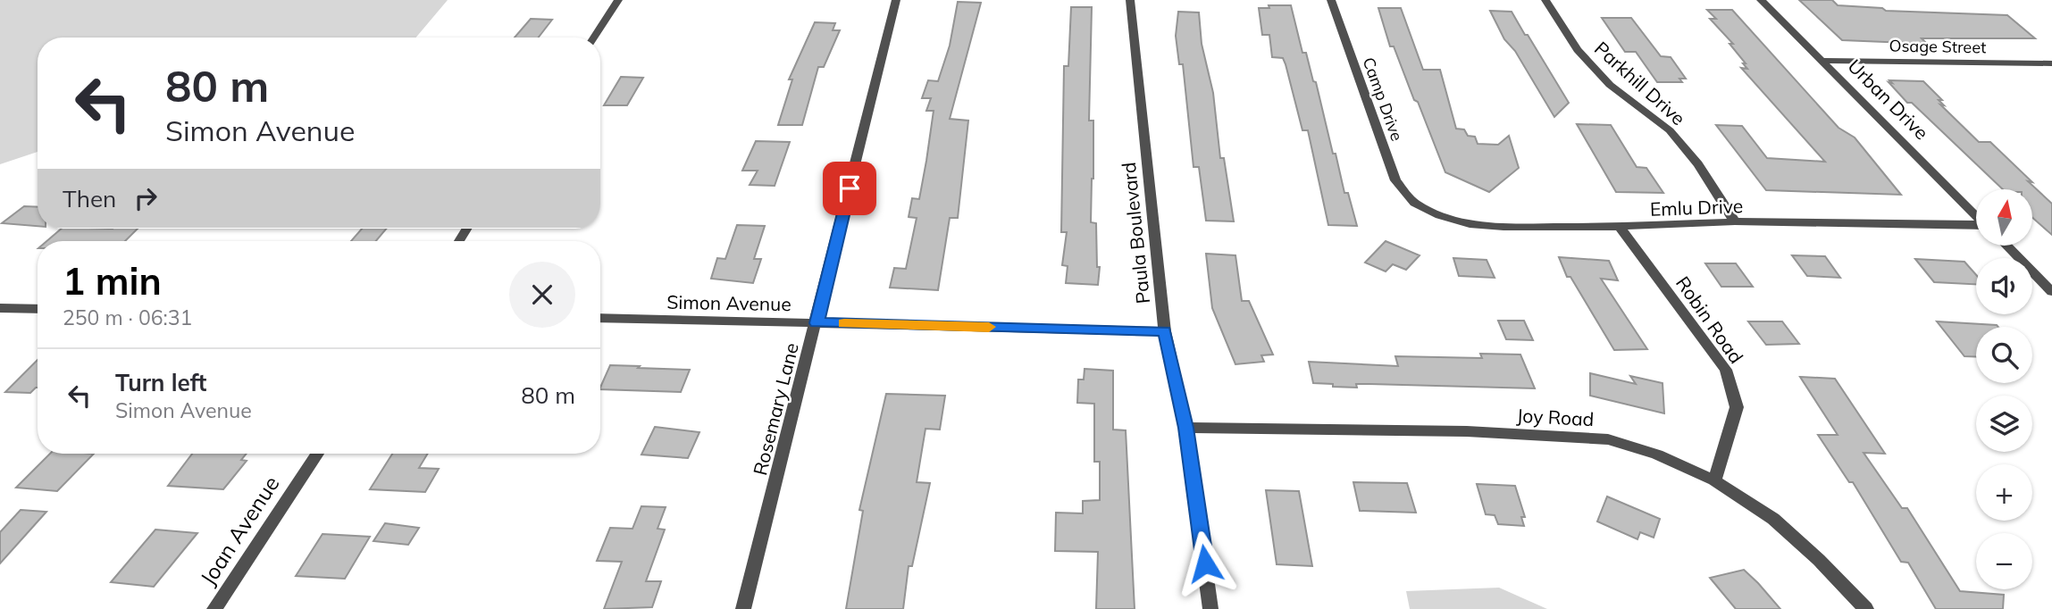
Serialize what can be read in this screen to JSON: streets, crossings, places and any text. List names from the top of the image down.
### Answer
{
  "streets": {
    "street": [
      "Osage Street",
      "Parkhill Drive",
      "Camp Drive",
      "Urban Drive",
      "Emlu Drive",
      "Paula Boulevard",
      "Simon Avenue",
      "Robin Road",
      "Rosemary Lane",
      "Joy Road",
      "Joan Avenue"
    ]
  },
  "crossings": [
    ["Osage Street", "Urban Drive"],
    ["Parkhill Drive", "Emlu Drive"],
    ["Camp Drive", "Emlu Drive"],
    ["Emlu Drive", "Robin Road"],
    ["Paula Boulevard", "Simon Avenue"],
    ["Paula Boulevard", "Joy Road"],
    ["Simon Avenue", "Rosemary Lane"],
    ["Robin Road", "Joy Road"]
  ],
  "north": "top",
  "page": {
    "turn": ["80 m", "Simon Avenue"],
    "then": "Then",
    "map_buttons": ["+", "−"],
    "heading": ["1 min", "250 m · 06:31"],
    "list": [
      {
        "name": "Turn left",
        "note": "Simon Avenue",
        "value": "80 m"
      }
    ]
  }
}
